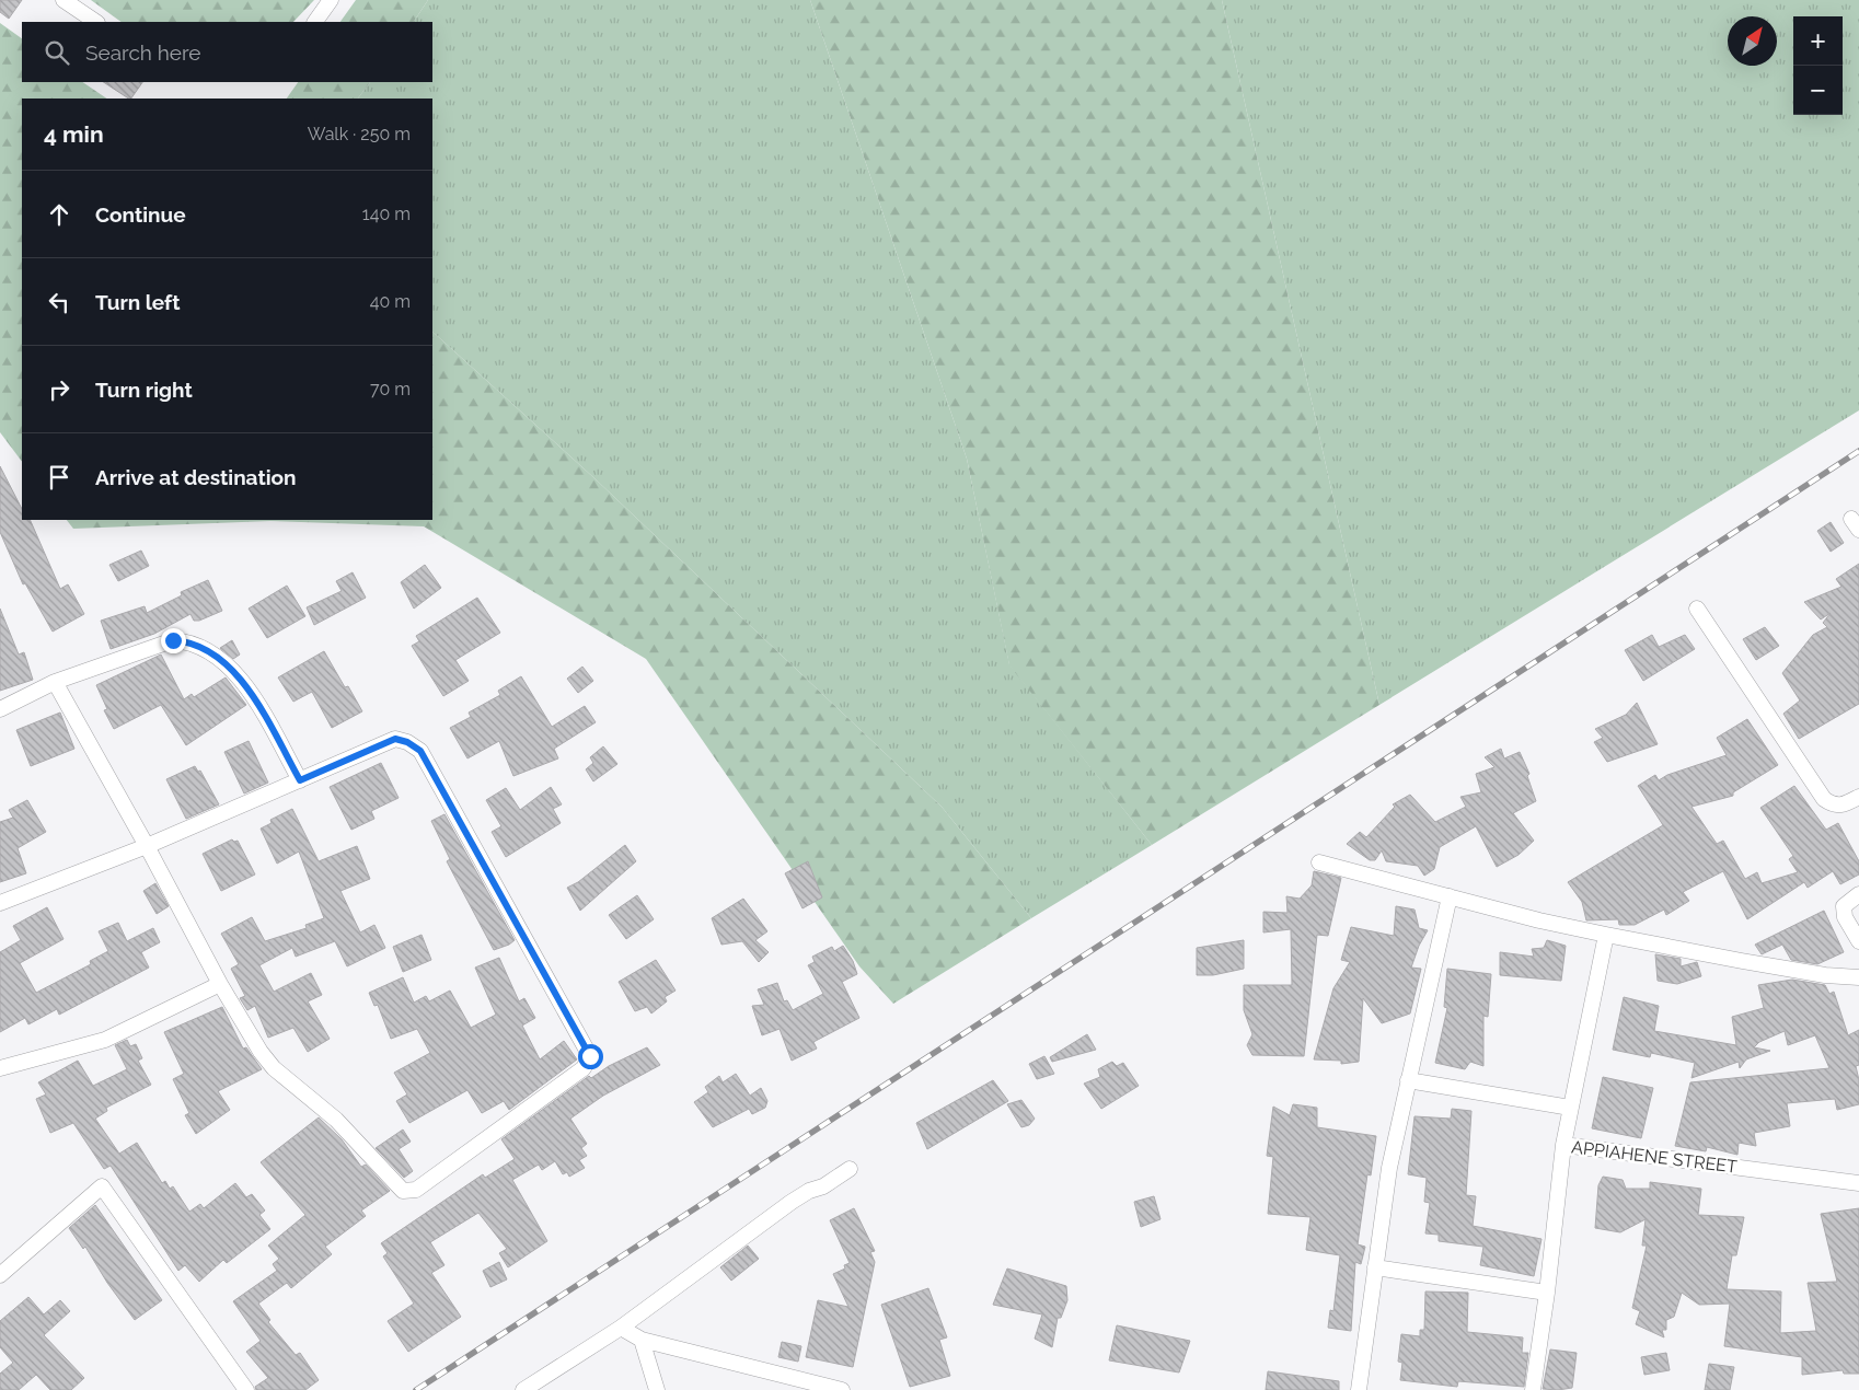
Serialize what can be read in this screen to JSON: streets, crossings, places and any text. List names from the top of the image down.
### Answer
{
  "streets": {
    "street": ["APPIAHENE STREET"]
  },
  "north": "top right",
  "page": {
    "map_buttons": ["+", "−"],
    "search": "Search here",
    "heading": ["4 min", "Walk · 250 m"],
    "list": [
      ["Continue", "140 m"],
      ["Turn left", "40 m"],
      ["Turn right", "70 m"],
      "Arrive at destination"
    ]
  }
}
